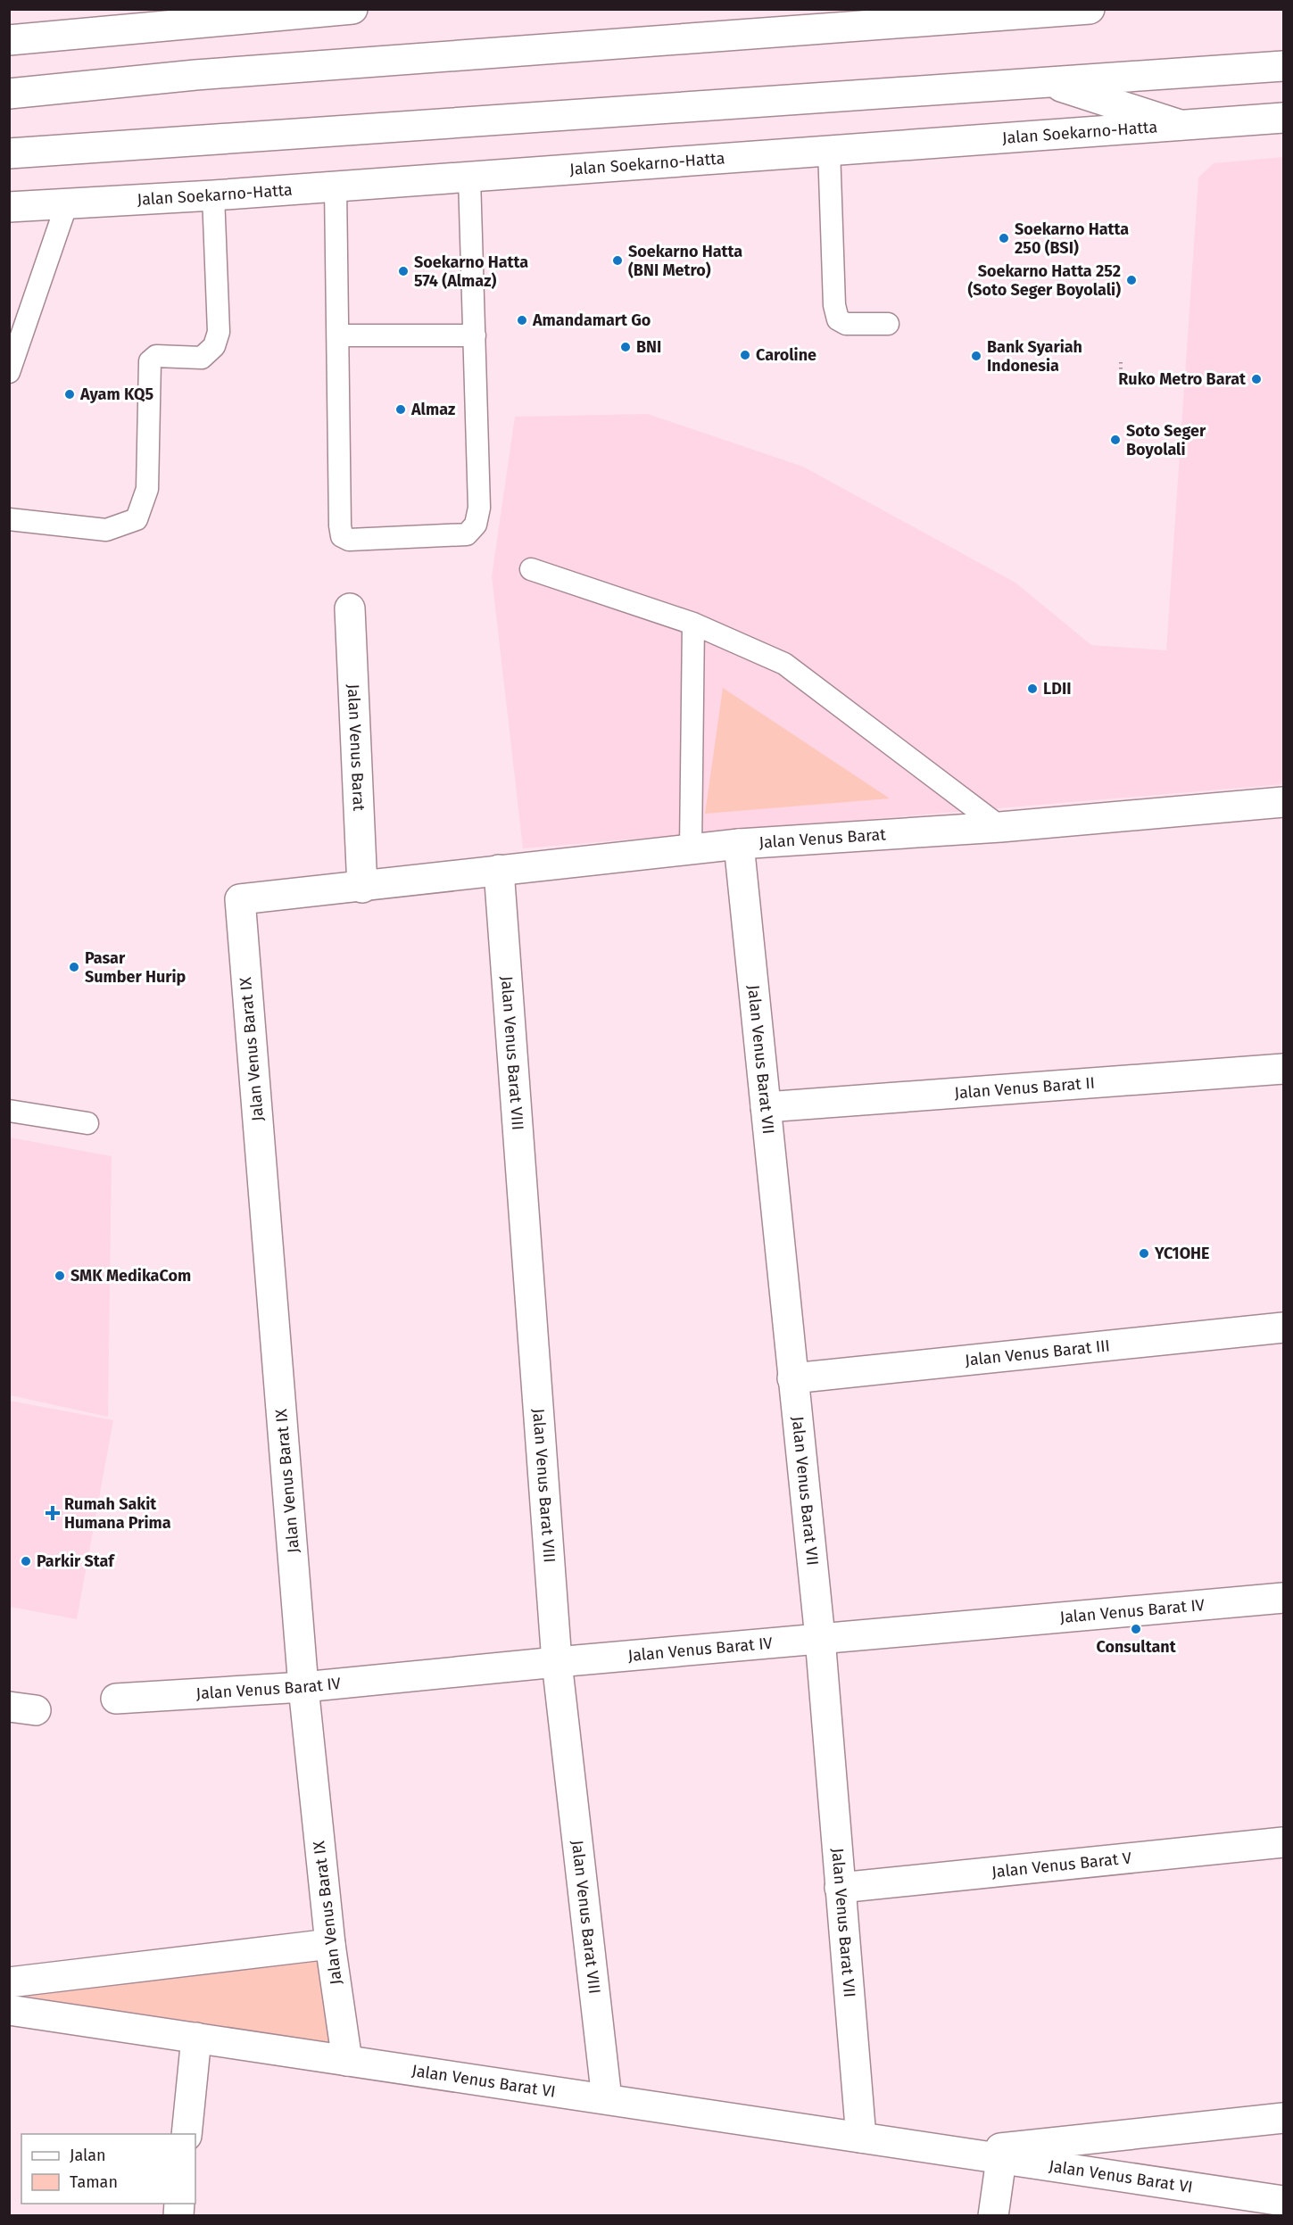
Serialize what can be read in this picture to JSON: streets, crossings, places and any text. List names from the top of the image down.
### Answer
{
  "streets": {
    "main road": [
      "Jalan Soekarno-Hatta",
      "Jalan Venus Barat",
      "Jalan Venus Barat IX",
      "Jalan Venus Barat VIII",
      "Jalan Venus Barat VII",
      "Jalan Venus Barat II",
      "Jalan Venus Barat III",
      "Jalan Venus Barat IV",
      "Jalan Venus Barat V",
      "Jalan Venus Barat VI"
    ]
  },
  "crossings": [
    ["Jalan Venus Barat", "Jalan Venus Barat IX"],
    ["Jalan Venus Barat", "Jalan Venus Barat VIII"],
    ["Jalan Venus Barat", "Jalan Venus Barat VII"],
    ["Jalan Venus Barat IX", "Jalan Venus Barat IV"],
    ["Jalan Venus Barat IX", "Jalan Venus Barat VI"],
    ["Jalan Venus Barat VIII", "Jalan Venus Barat IV"],
    ["Jalan Venus Barat VIII", "Jalan Venus Barat VI"],
    ["Jalan Venus Barat VII", "Jalan Venus Barat II"],
    ["Jalan Venus Barat VII", "Jalan Venus Barat III"],
    ["Jalan Venus Barat VII", "Jalan Venus Barat IV"],
    ["Jalan Venus Barat VII", "Jalan Venus Barat V"],
    ["Jalan Venus Barat VII", "Jalan Venus Barat VI"]
  ],
  "places": {
    "other": [
      "Soekarno Hatta 250 (BSI)",
      "Soekarno Hatta (BNI Metro)",
      "Soekarno Hatta 574 (Almaz)",
      "Soekarno Hatta 252 (Soto Seger Boyolali)",
      "Amandamart Go",
      "BNI",
      "Caroline",
      "Bank Syariah Indonesia",
      "Ruko Metro Barat",
      "Ayam KQ5",
      "Almaz",
      "Soto Seger Boyolali",
      "LDII",
      "Pasar Sumber Hurip",
      "YC1OHE",
      "SMK MedikaCom",
      "Parkir Staf",
      "Consultant"
    ],
    "health": ["Rumah Sakit Humana Prima"]
  },
  "legend": ["Jalan", "Taman"]
}
